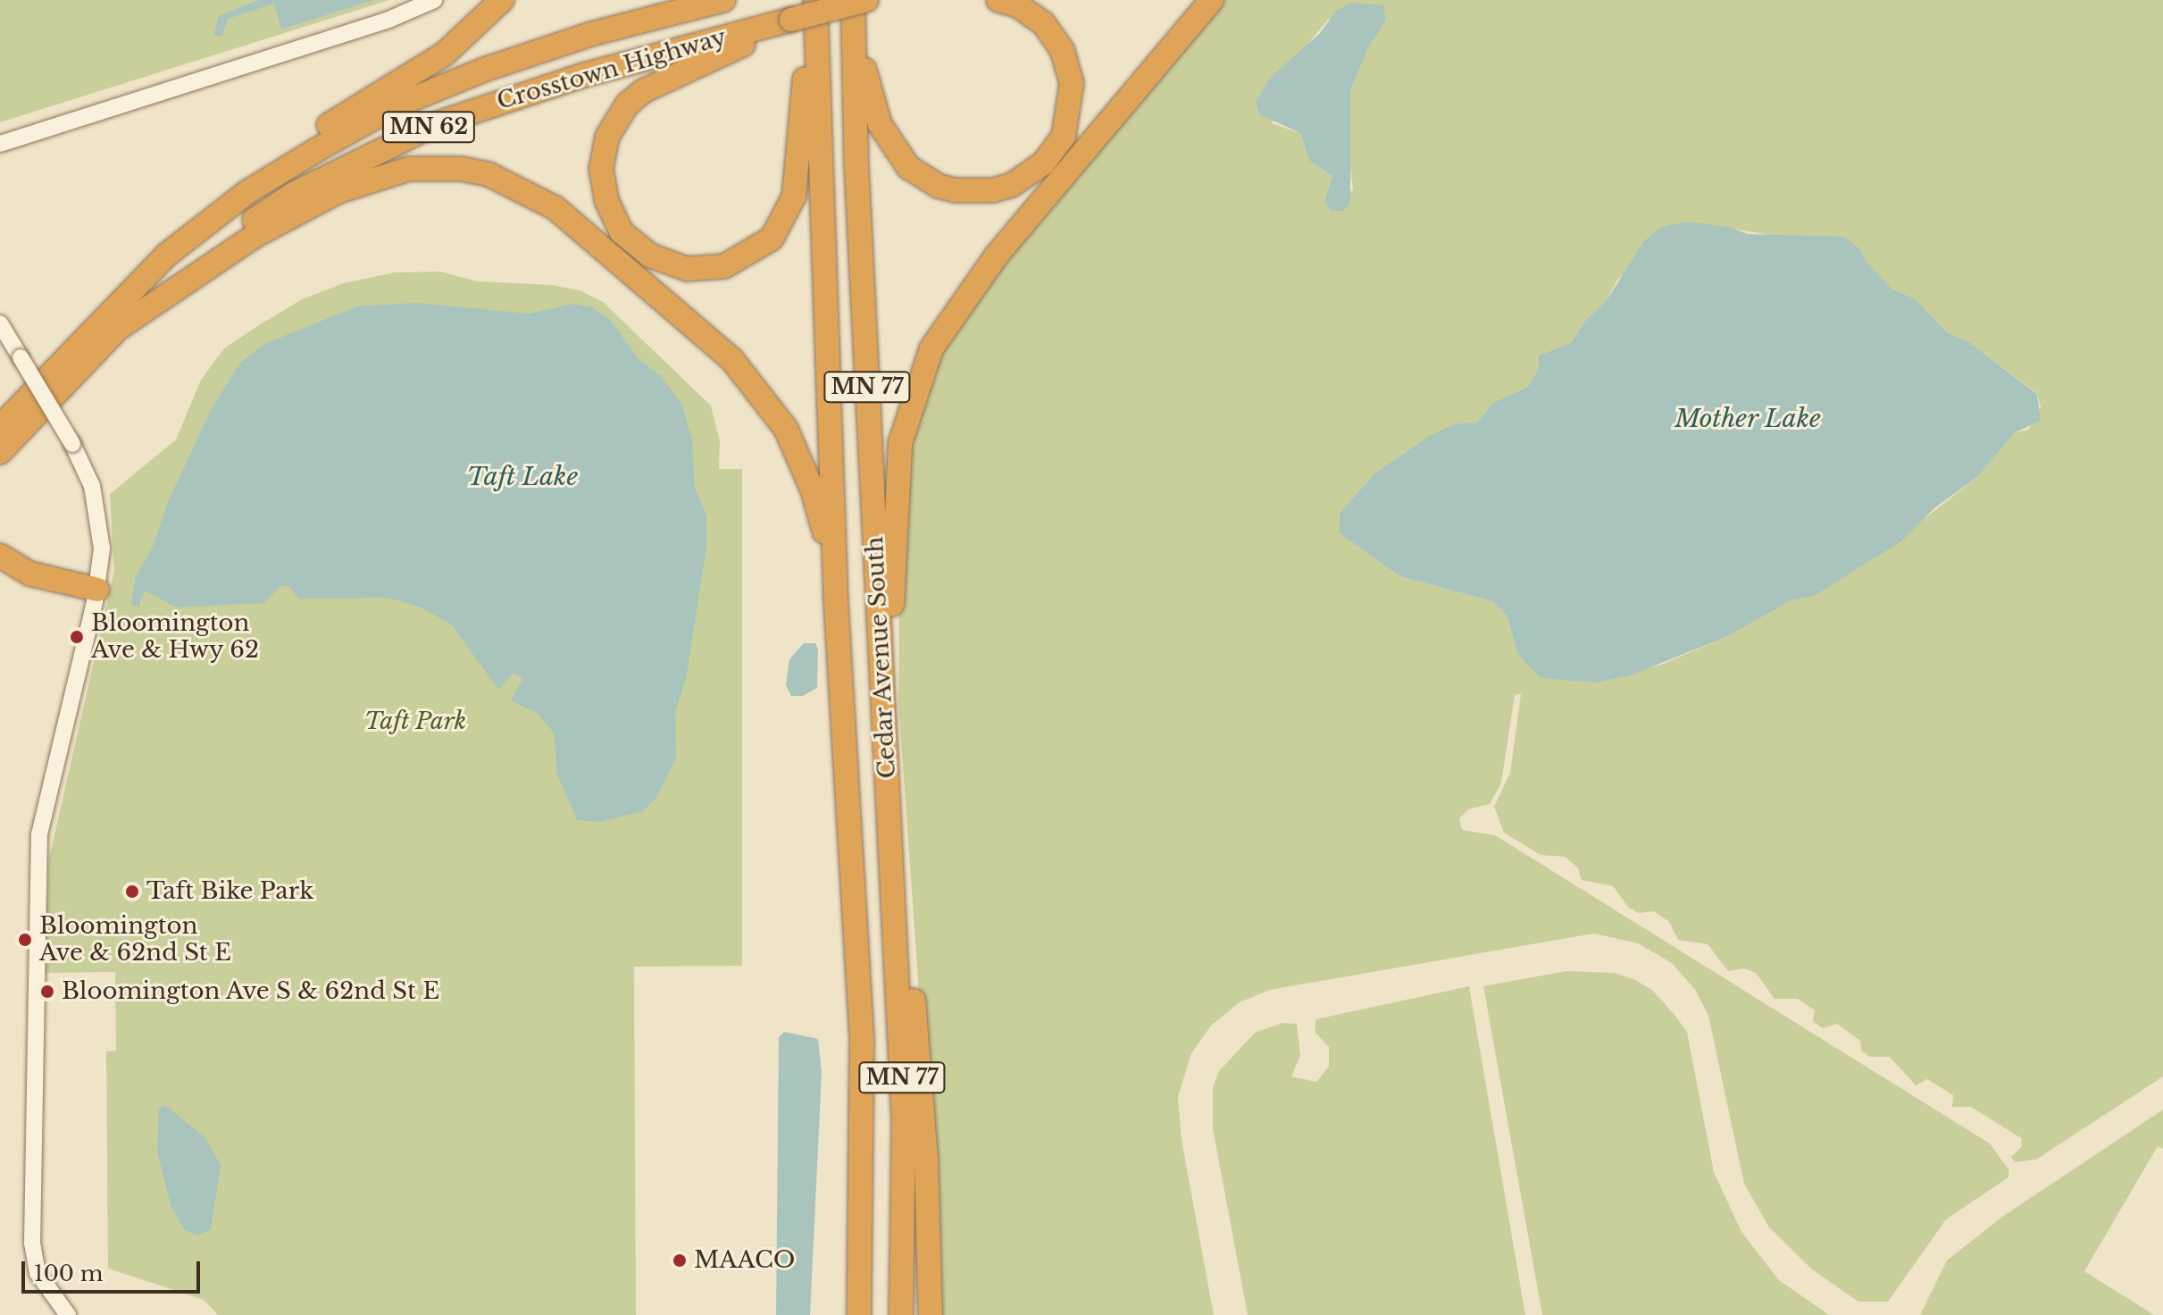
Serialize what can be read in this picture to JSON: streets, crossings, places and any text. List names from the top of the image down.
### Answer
{
  "streets": {
    "highway": [
      "Crosstown Highway",
      "MN 62",
      "MN 77",
      "Cedar Avenue South"
    ]
  },
  "crossings": [
    ["Crosstown Highway", "Cedar Avenue South"]
  ],
  "water": ["Mother Lake", "Taft Lake"],
  "parks": ["Taft Park"],
  "places": [
    "Bloomington Ave & Hwy 62",
    "Taft Bike Park",
    "Bloomington Ave & 62nd St E",
    "Bloomington Ave S & 62nd St E",
    "MAACO"
  ],
  "scale_bar": "100 m"
}
